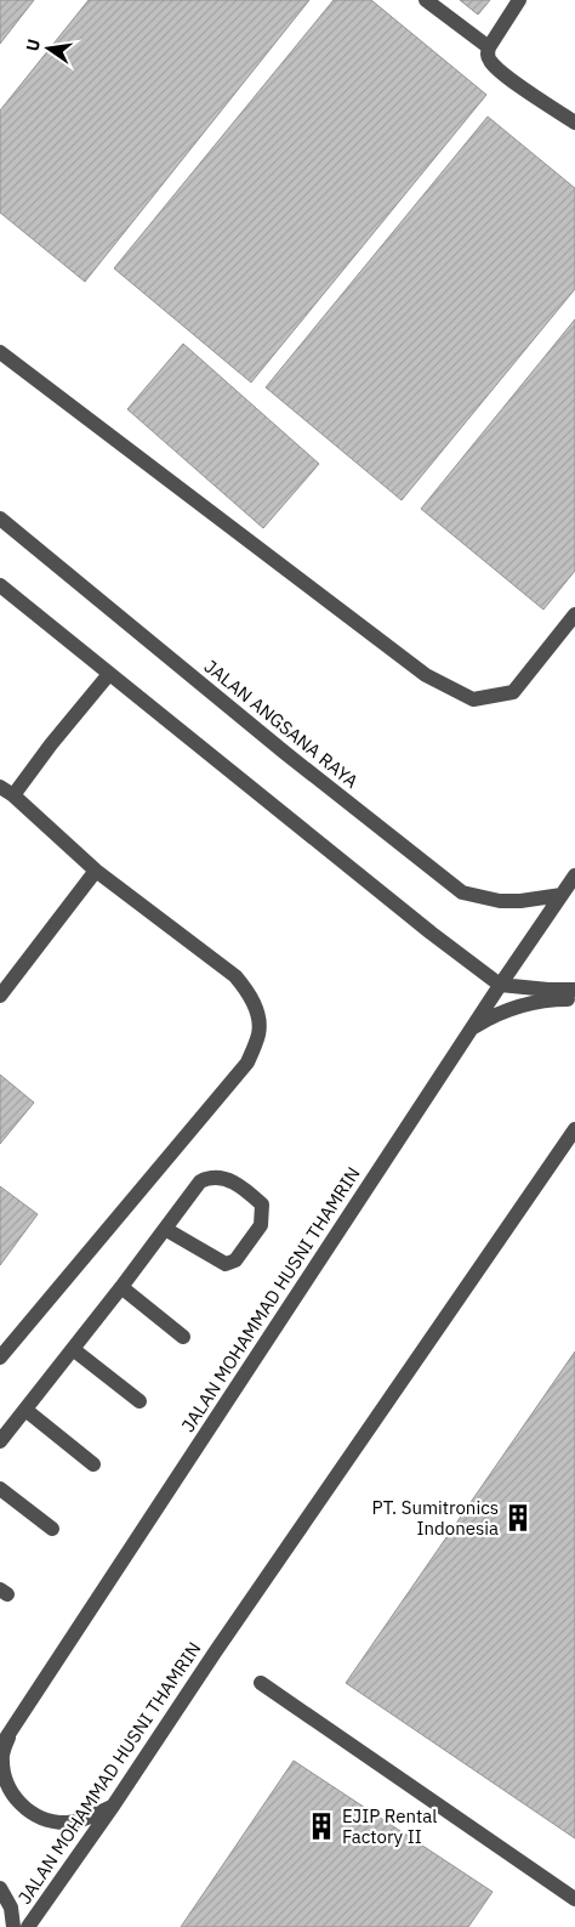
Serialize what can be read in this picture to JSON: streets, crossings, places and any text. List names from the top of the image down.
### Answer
{
  "streets": {
    "street": ["JALAN ANGSANA RAYA", "JALAN MOHAMMAD HUSNI THAMRIN"]
  },
  "crossings": [
    ["JALAN ANGSANA RAYA", "JALAN MOHAMMAD HUSNI THAMRIN"]
  ],
  "places": {
    "building": ["PT. Sumitronics Indonesia", "EJIP Rental Factory II"]
  },
  "north": "left"
}
